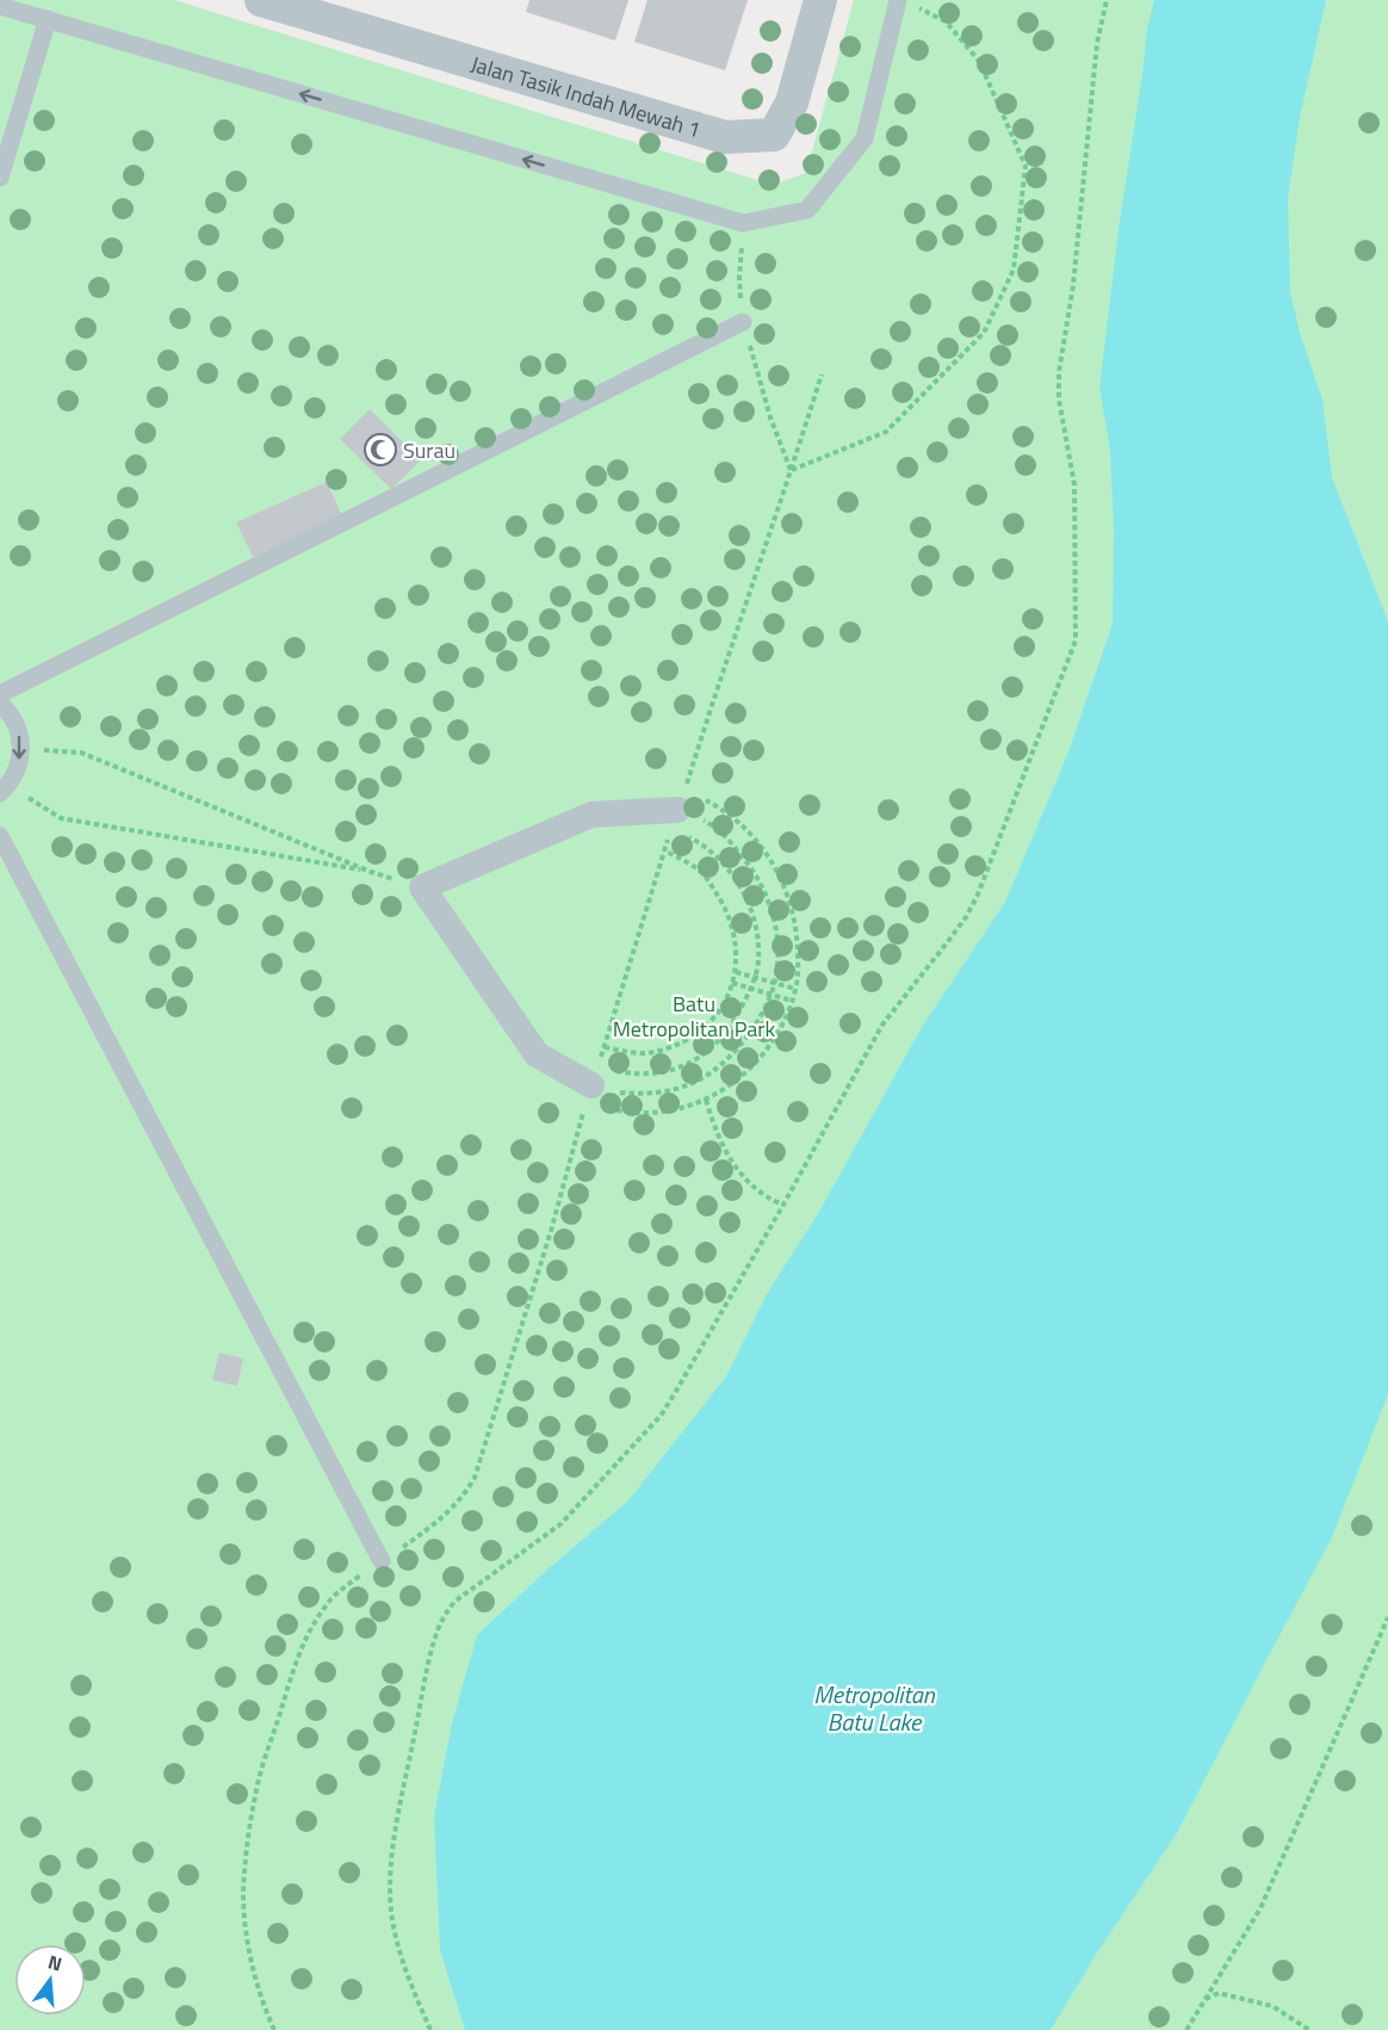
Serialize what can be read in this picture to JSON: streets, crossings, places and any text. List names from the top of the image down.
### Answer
{
  "streets": {
    "street": ["Jalan Tasik Indah Mewah 1"]
  },
  "water": ["Metropolitan Batu Lake"],
  "parks": ["Batu Metropolitan Park"],
  "places": {
    "mosque": ["Surau"]
  },
  "north": "top"
}
